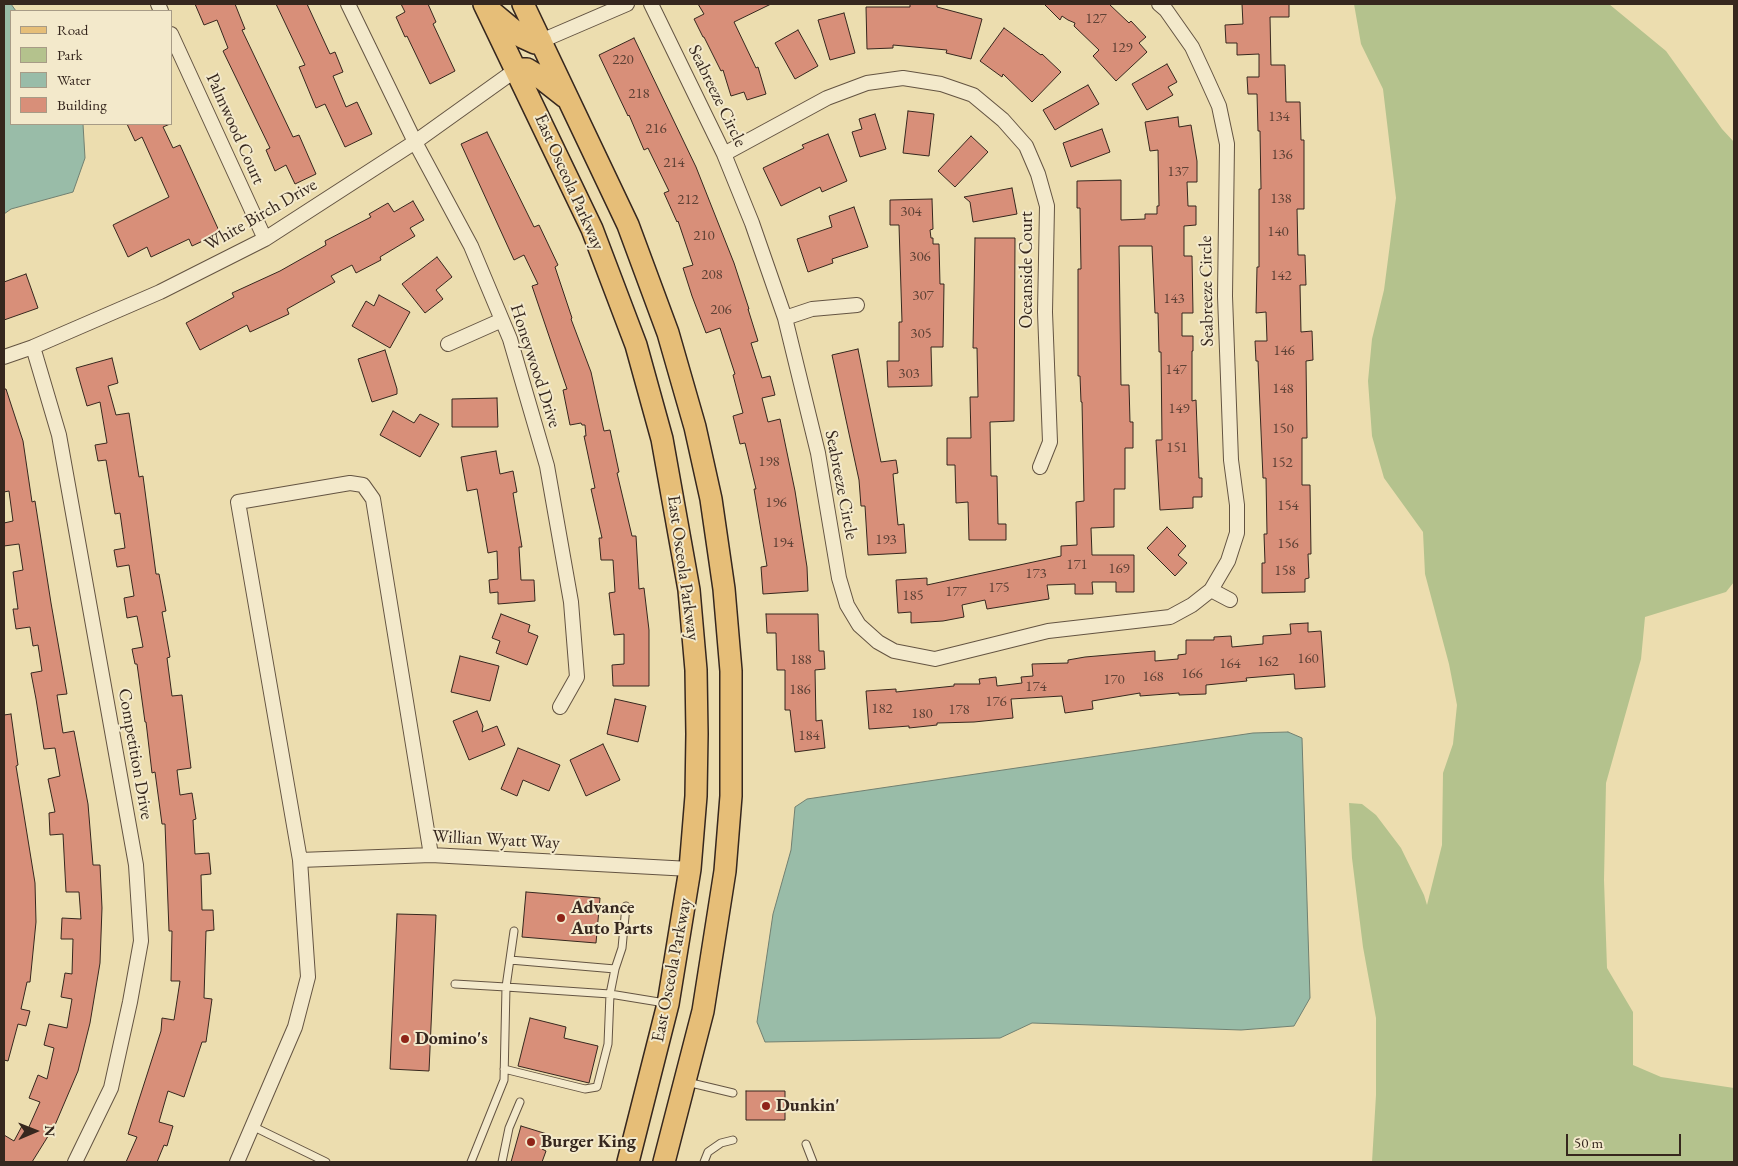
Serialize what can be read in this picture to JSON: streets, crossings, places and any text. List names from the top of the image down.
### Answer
{
  "streets": {
    "main road": ["East Osceola Parkway"],
    "street": [
      "Seabreeze Circle",
      "Palmwood Court",
      "White Birch Drive",
      "Oceanside Court",
      "Honeywood Drive",
      "Competition Drive",
      "Willian Wyatt Way"
    ]
  },
  "crossings": [
    ["Seabreeze Circle", "Oceanside Court"],
    ["Palmwood Court", "White Birch Drive"],
    ["East Osceola Parkway", "White Birch Drive"],
    ["East Osceola Parkway", "Willian Wyatt Way"],
    ["White Birch Drive", "Honeywood Drive"],
    ["White Birch Drive", "Competition Drive"]
  ],
  "places": [
    "Advance Auto Parts",
    "Domino's",
    "Dunkin'",
    "Burger King"
  ],
  "house_numbers": [
    "127",
    "129",
    "220",
    "218",
    "134",
    "216",
    "136",
    "214",
    "137",
    "138",
    "212",
    "304",
    "140",
    "210",
    "306",
    "208",
    "142",
    "307",
    "143",
    "206",
    "305",
    "146",
    "147",
    "303",
    "148",
    "149",
    "150",
    "151",
    "198",
    "152",
    "196",
    "154",
    "193",
    "194",
    "156",
    "171",
    "169",
    "158",
    "173",
    "175",
    "177",
    "185",
    "160",
    "188",
    "162",
    "164",
    "166",
    "168",
    "170",
    "174",
    "186",
    "176",
    "182",
    "178",
    "180",
    "184"
  ],
  "legend": [
    "Road",
    "Park",
    "Water",
    "Building"
  ],
  "scale_bar": "50 m",
  "north": "right"
}
